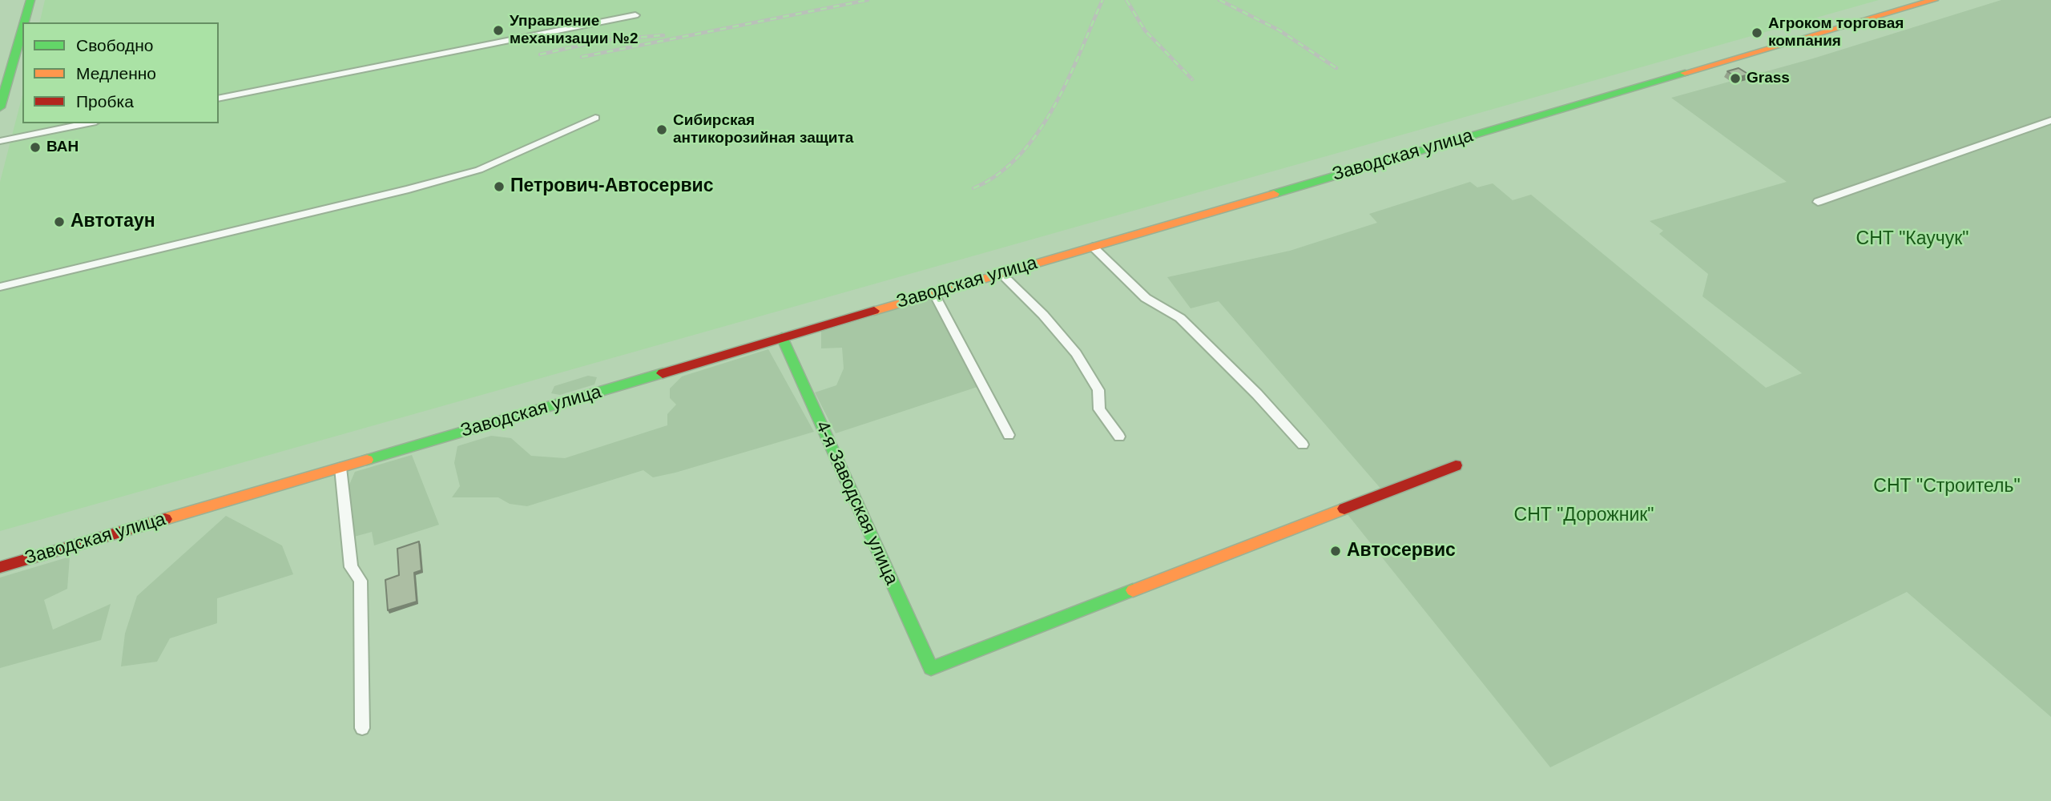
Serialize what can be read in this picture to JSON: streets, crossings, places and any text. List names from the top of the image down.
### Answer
{
  "streets": {
    "main road": ["Заводская улица", "4-я Заводская улица"]
  },
  "crossings": [
    ["Заводская улица", "4-я Заводская улица"]
  ],
  "parks": ["СНТ \"Каучук\"", "СНТ \"Строитель\"", "СНТ \"Дорожник\""],
  "places": [
    "Управление механизации №2",
    "Агроком торговая компания",
    "Grass",
    "Сибирская антикорозийная защита",
    "ВАН",
    "Петрович-Автосервис",
    "Автотаун",
    "Автосервис"
  ],
  "legend": ["Свободно", "Медленно", "Пробка"]
}
